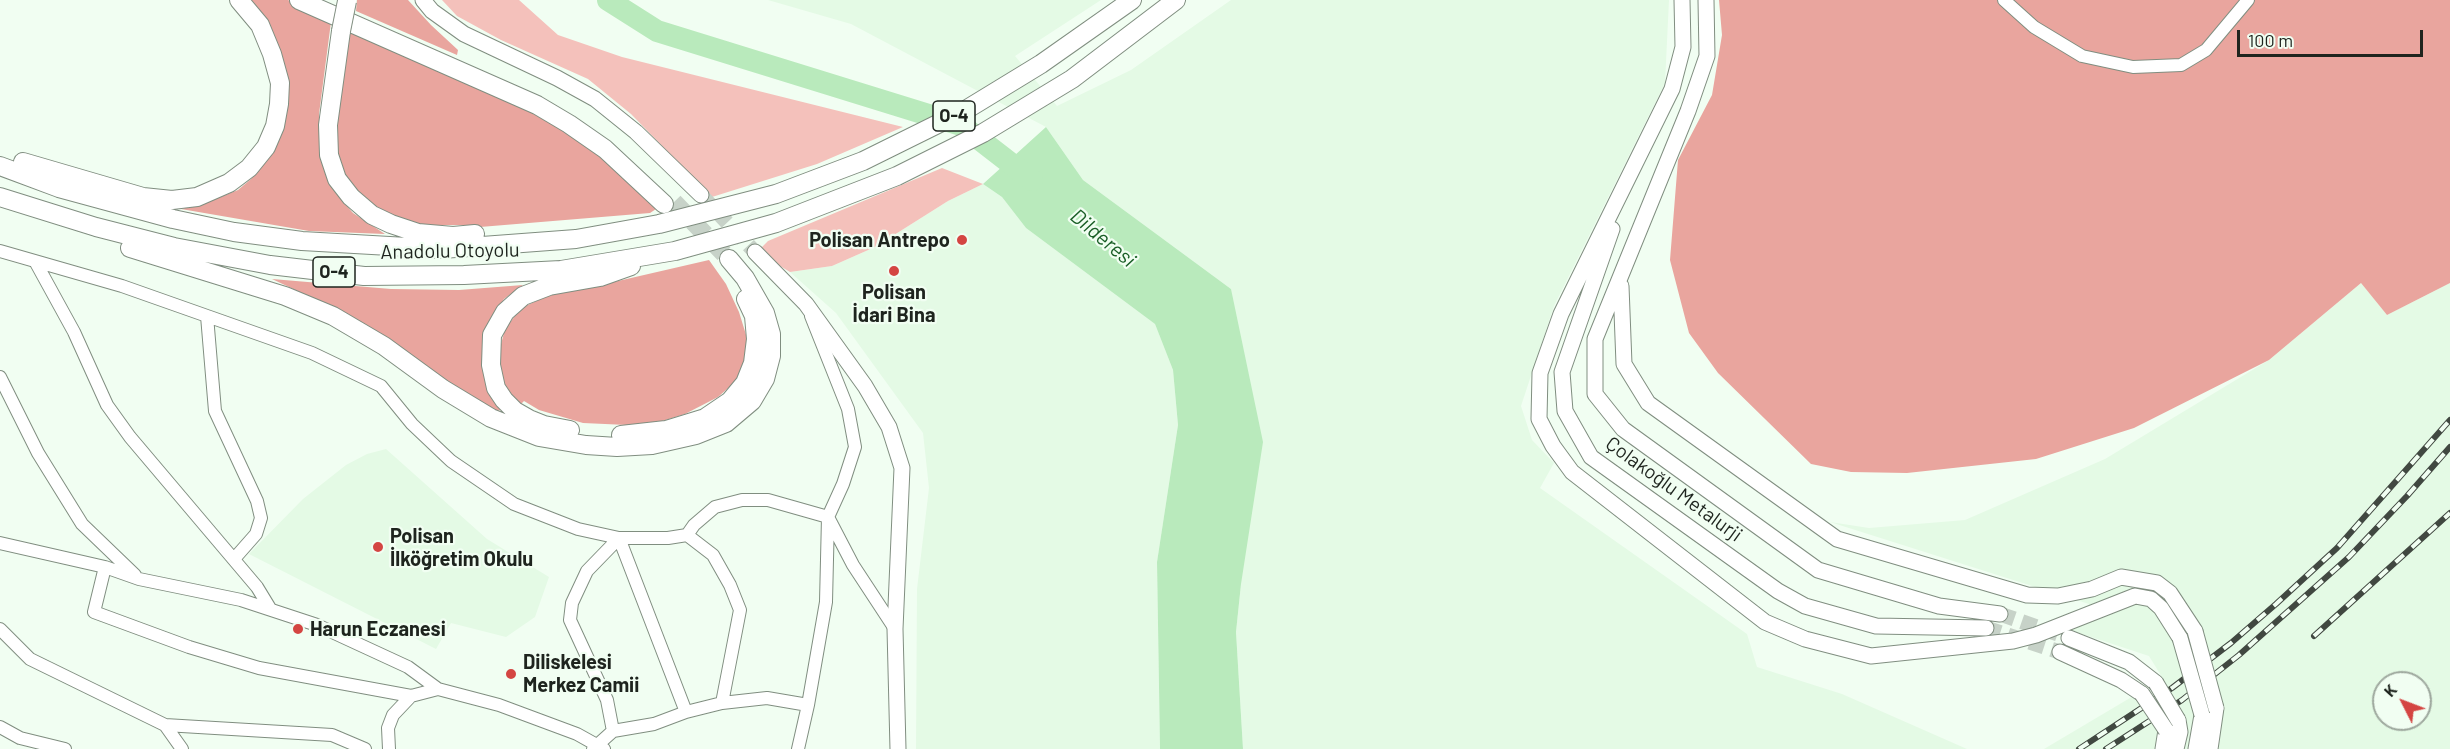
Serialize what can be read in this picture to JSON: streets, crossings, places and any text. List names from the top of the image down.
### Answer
{
  "streets": {
    "highway": ["O-4", "Anadolu Otoyolu"],
    "main road": ["Çolakoğlu Metalurji"]
  },
  "water": ["Dilderesi"],
  "places": [
    "Polisan Antrepo",
    "Polisan İdari Bina",
    "Polisan İlköğretim Okulu",
    "Harun Eczanesi",
    "Diliskelesi Merkez Camii"
  ],
  "scale_bar": "100 m",
  "north": "top left"
}
